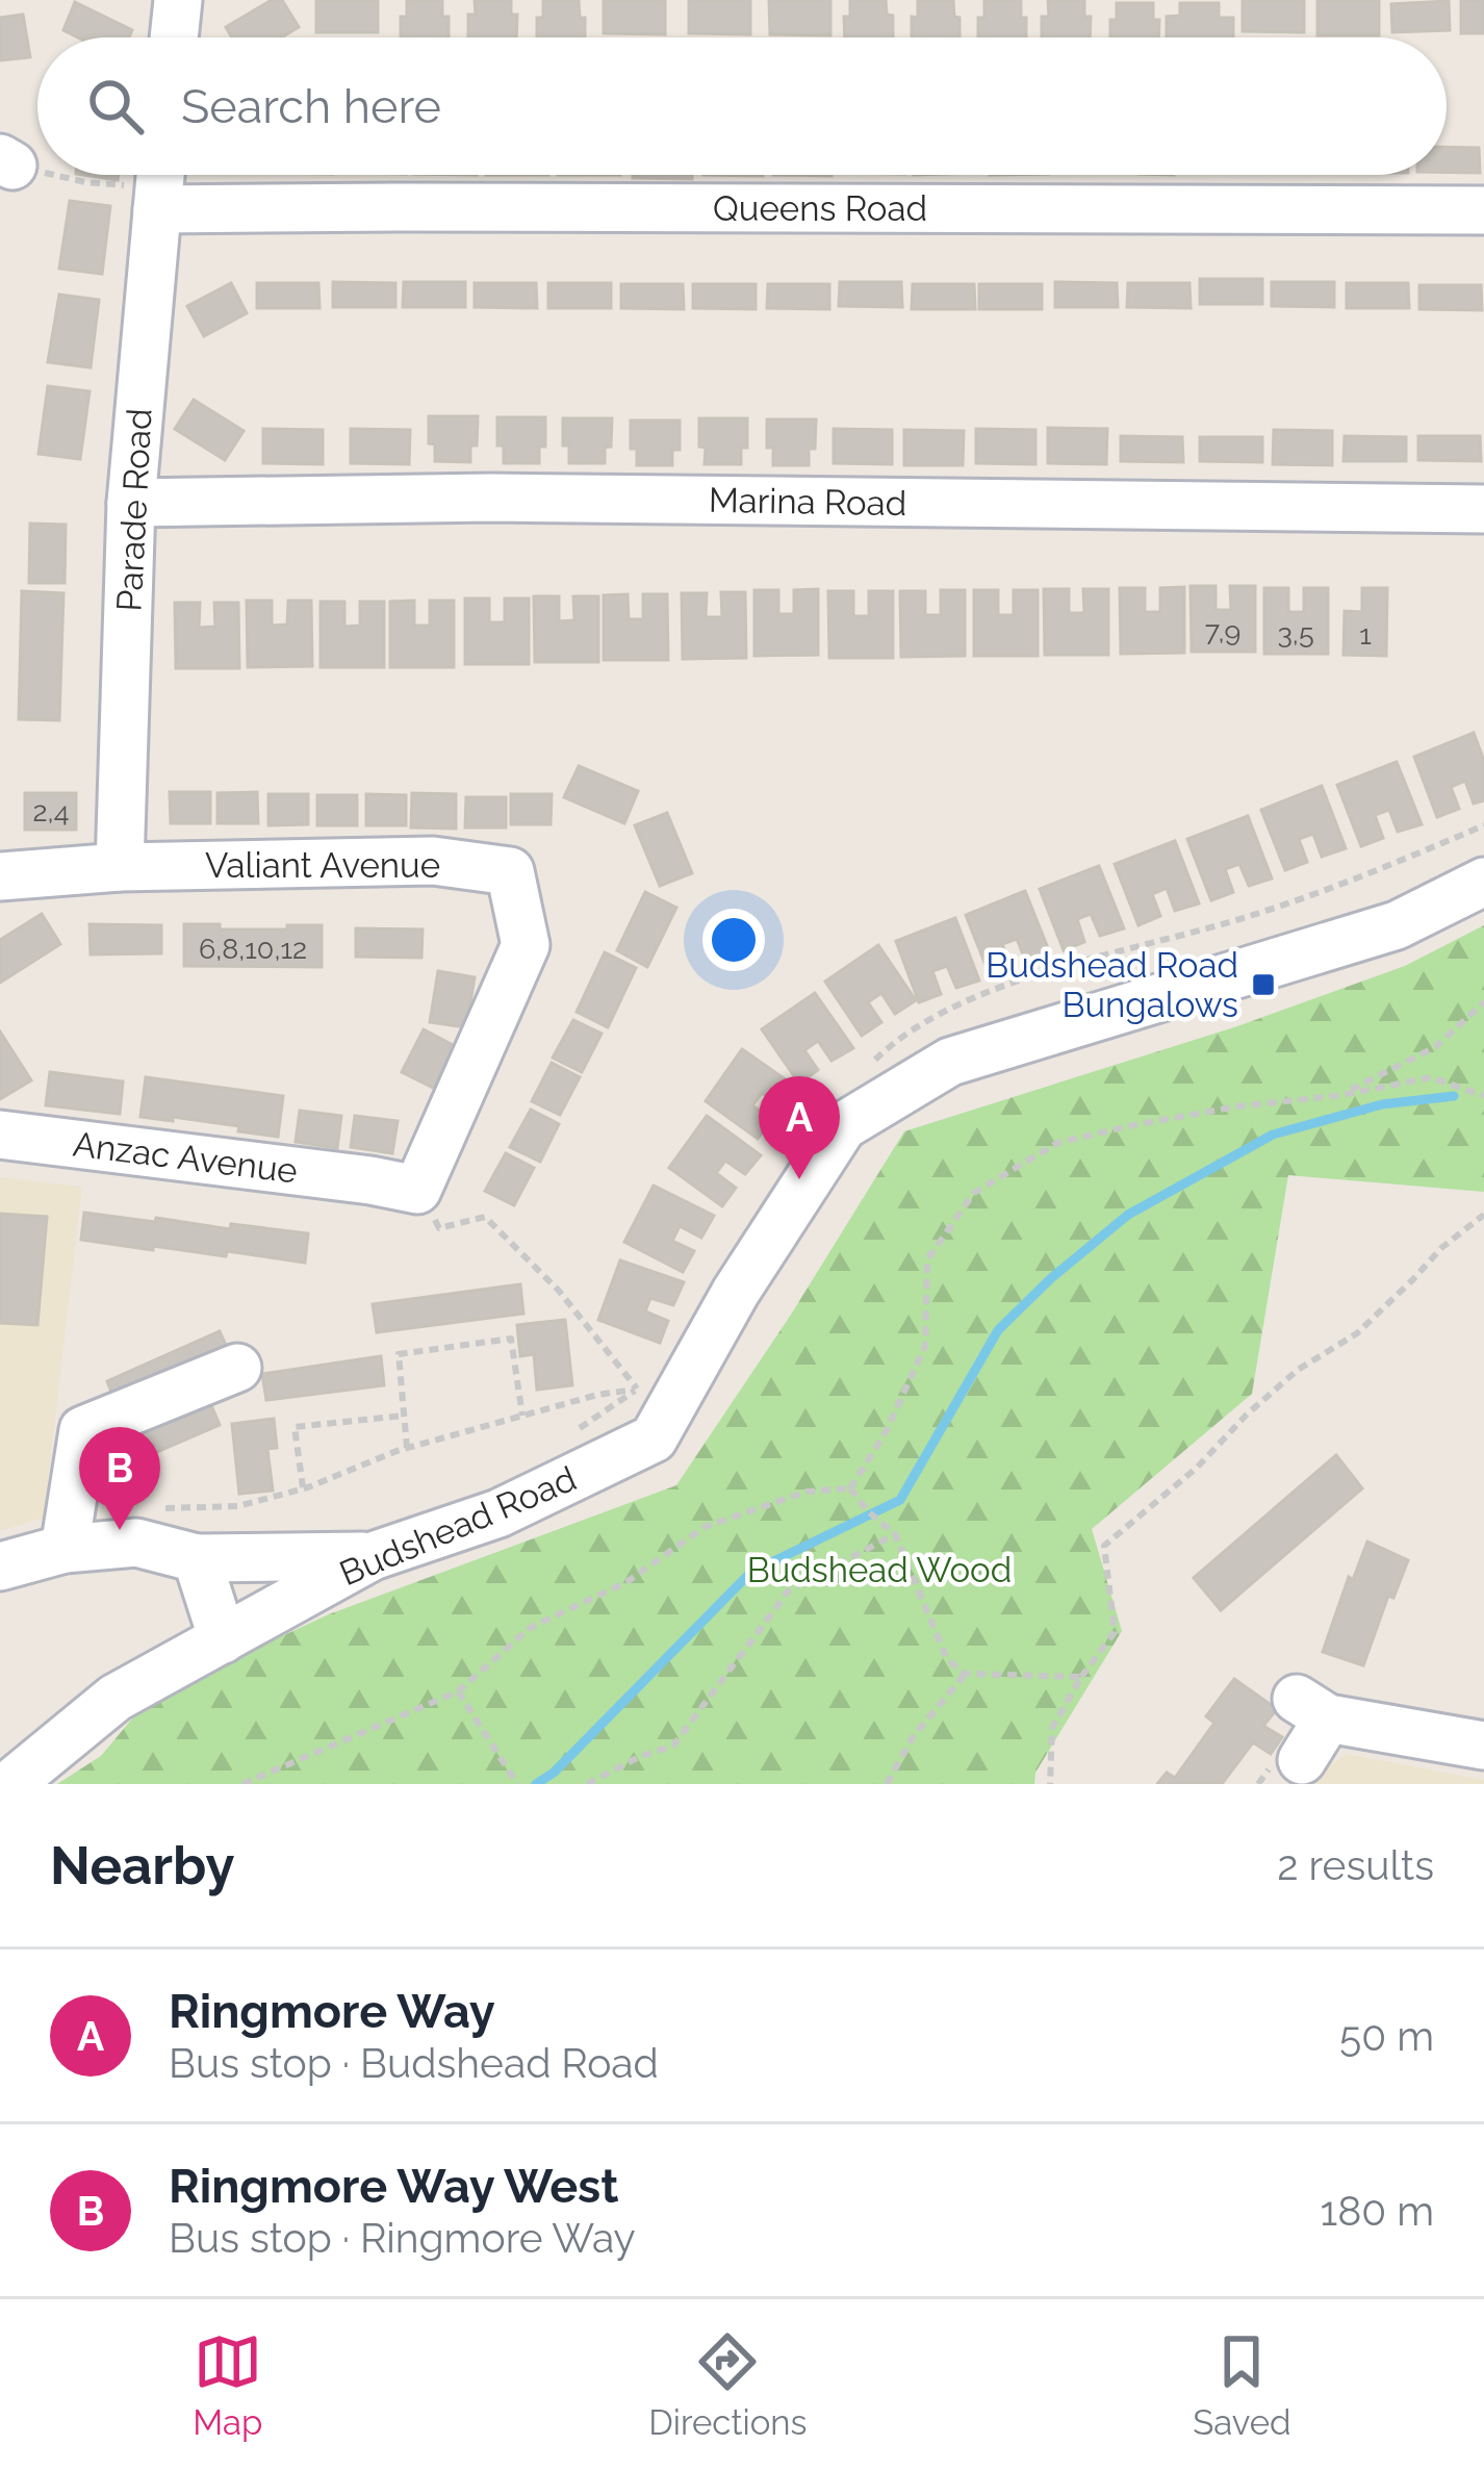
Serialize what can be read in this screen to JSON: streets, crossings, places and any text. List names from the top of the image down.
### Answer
{
  "streets": {
    "street": [
      "Queens Road",
      "Marina Road",
      "Parade Road",
      "Valiant Avenue",
      "Anzac Avenue",
      "Budshead Road"
    ]
  },
  "crossings": [
    ["Queens Road", "Parade Road"],
    ["Marina Road", "Parade Road"],
    ["Parade Road", "Valiant Avenue"],
    ["Valiant Avenue", "Anzac Avenue"]
  ],
  "parks": ["Budshead Wood"],
  "places": {
    "transit": ["Budshead Road Bungalows"]
  },
  "house_numbers": [
    "7,9",
    "3,5",
    "1",
    "2,4",
    "6,8,10,12"
  ],
  "page": {
    "search": "Search here",
    "pins": ["A", "B"],
    "heading": ["Nearby", "2 results"],
    "list": [
      {
        "mark": "A",
        "name": "Ringmore Way",
        "note": "Bus stop · Budshead Road",
        "value": "50 m"
      },
      {
        "mark": "B",
        "name": "Ringmore Way West",
        "note": "Bus stop · Ringmore Way",
        "value": "180 m"
      }
    ],
    "nav": ["Map", "Directions", "Saved"]
  }
}
